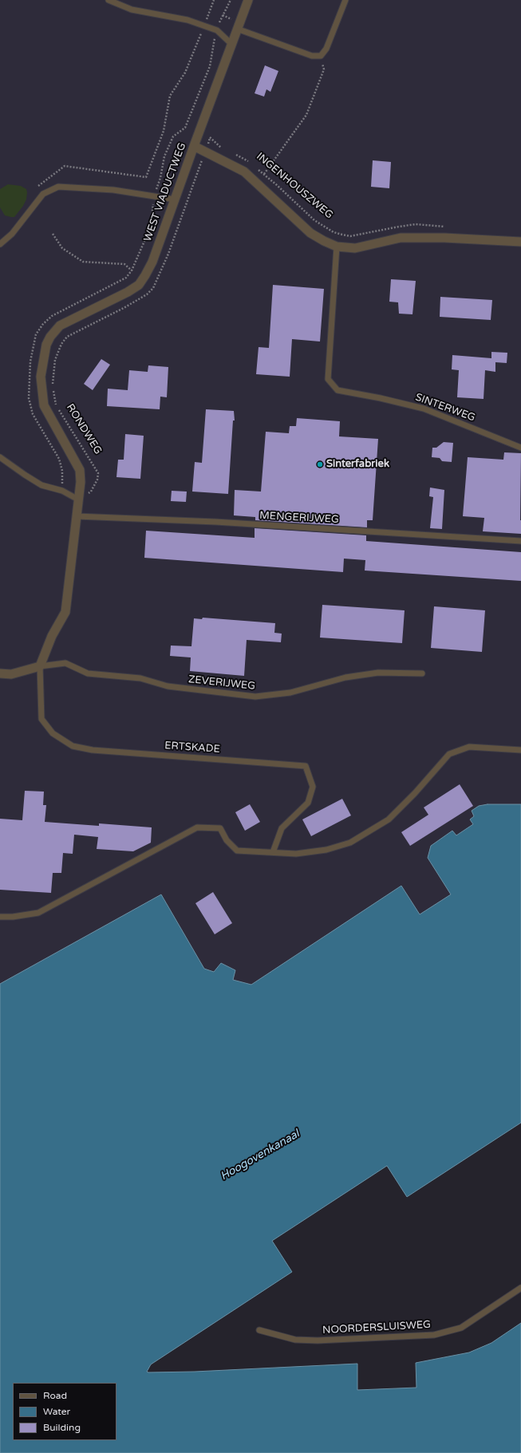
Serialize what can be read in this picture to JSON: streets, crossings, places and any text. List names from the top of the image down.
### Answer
{
  "streets": {
    "street": ["INGENHOUSZWEG", "WEST VIADUCTWEG"],
    "lane": [
      "SINTERWEG",
      "MENGERIJWEG",
      "ZEVERIJWEG",
      "ERTSKADE",
      "NOORDERSLUISWEG"
    ],
    "path": ["RONDWEG"]
  },
  "crossings": [
    ["INGENHOUSZWEG", "WEST VIADUCTWEG"],
    ["INGENHOUSZWEG", "SINTERWEG"],
    ["WEST VIADUCTWEG", "RONDWEG"],
    ["ZEVERIJWEG", "ERTSKADE"]
  ],
  "water": ["Hoogovenkanaal"],
  "places": ["Sinterfabriek"],
  "legend": ["Road", "Water", "Building"]
}
